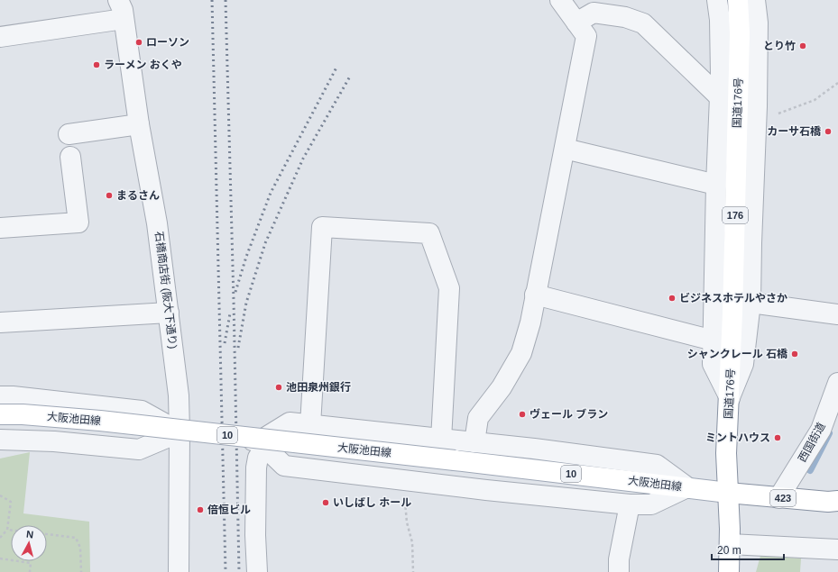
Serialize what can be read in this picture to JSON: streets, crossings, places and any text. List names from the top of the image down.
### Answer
{
  "streets": {
    "main road": [
      "国道176号",
      "176",
      "大阪池田線",
      "10",
      "423"
    ],
    "street": ["石橋商店街 (阪大下通り)", "西国街道"]
  },
  "crossings": [
    ["国道176号", "大阪池田線"],
    ["国道176号", "423"],
    ["大阪池田線", "423"],
    ["西国街道", "423"]
  ],
  "places": [
    "ローソン",
    "とり竹",
    "ラーメン おくや",
    "カーサ石橋",
    "まるさん",
    "ビジネスホテルやさか",
    "シャンクレール 石橋",
    "池田泉州銀行",
    "ヴェール ブラン",
    "ミントハウス",
    "いしばし ホール",
    "倍恒ビル"
  ],
  "scale_bar": "20 m",
  "north": "top"
}
